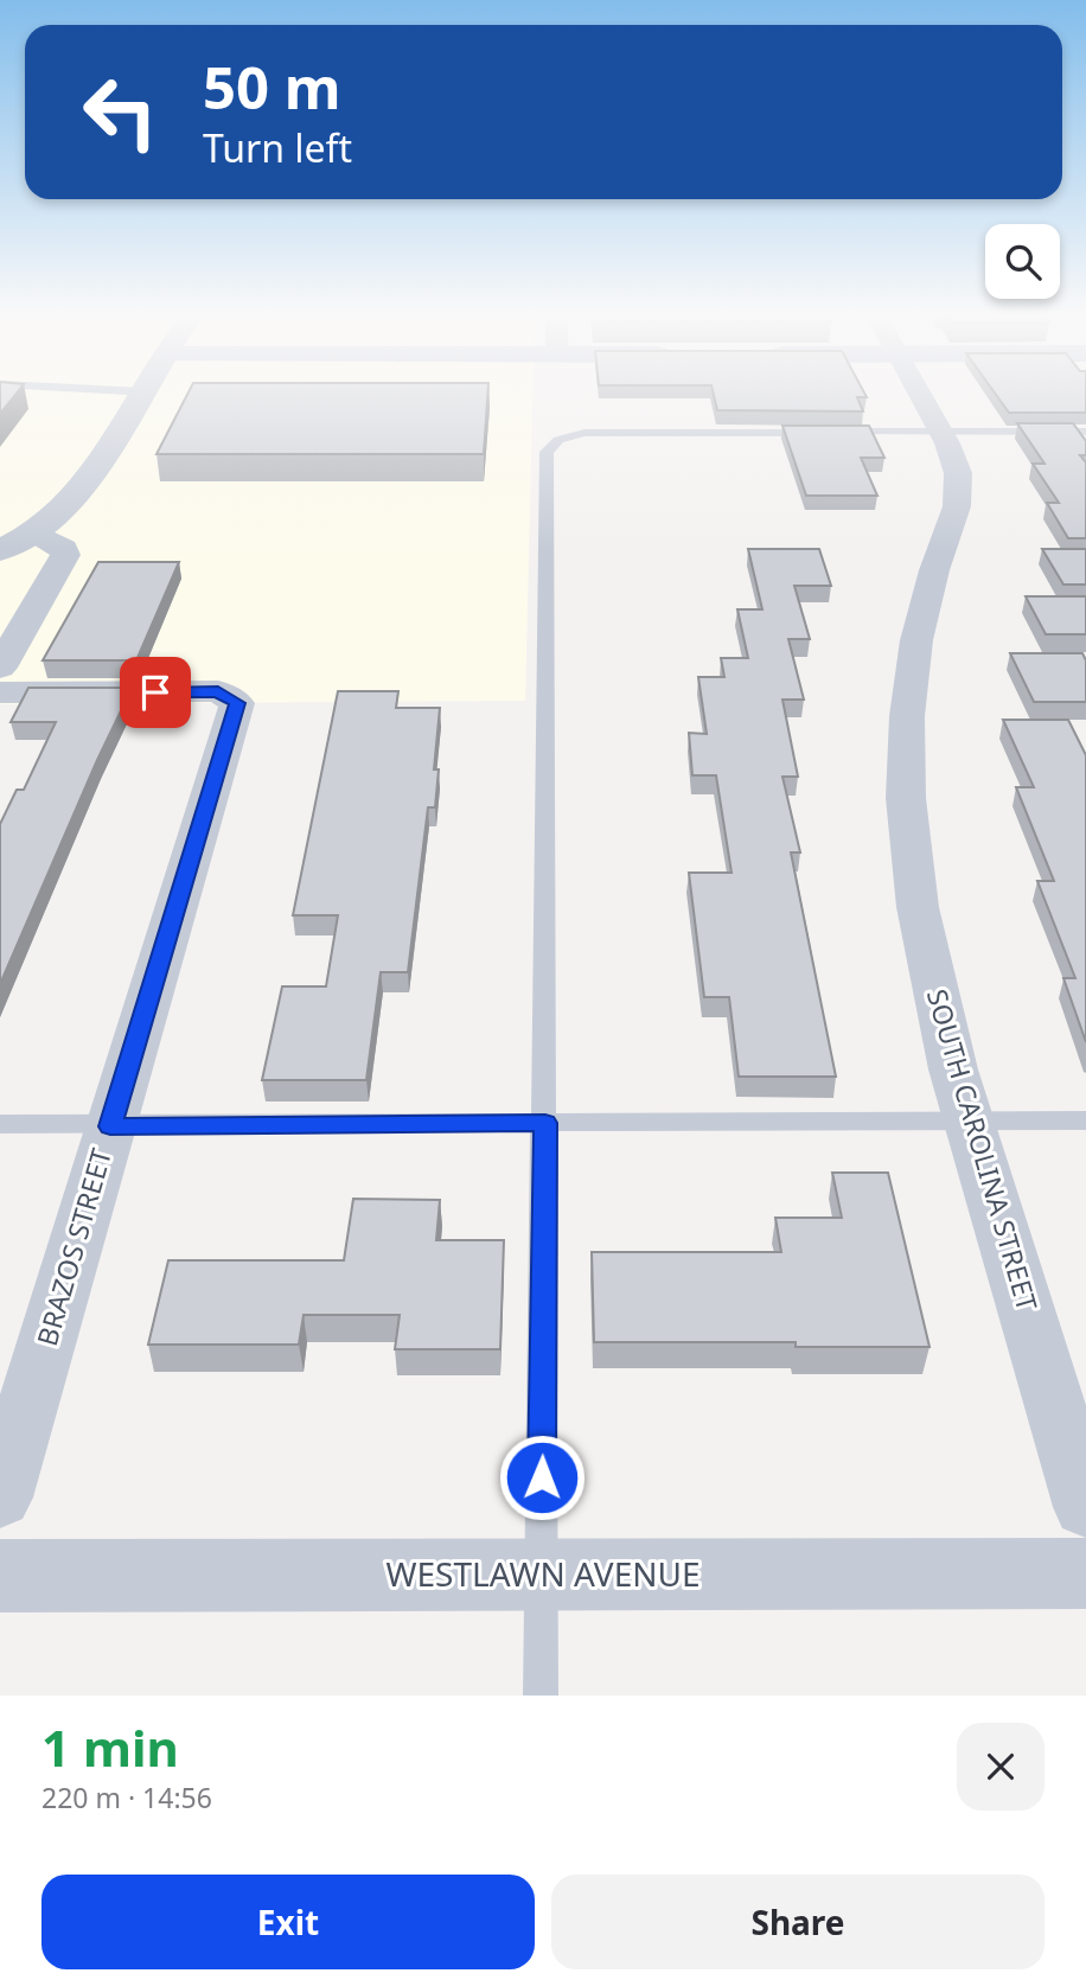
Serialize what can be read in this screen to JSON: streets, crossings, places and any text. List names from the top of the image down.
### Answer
{
  "streets": {
    "street": ["SOUTH CAROLINA STREET", "BRAZOS STREET", "WESTLAWN AVENUE"]
  },
  "page": {
    "turn": ["50 m", "Turn left"],
    "heading": ["1 min", "220 m · 14:56"],
    "buttons": ["Exit", "Share"]
  }
}
